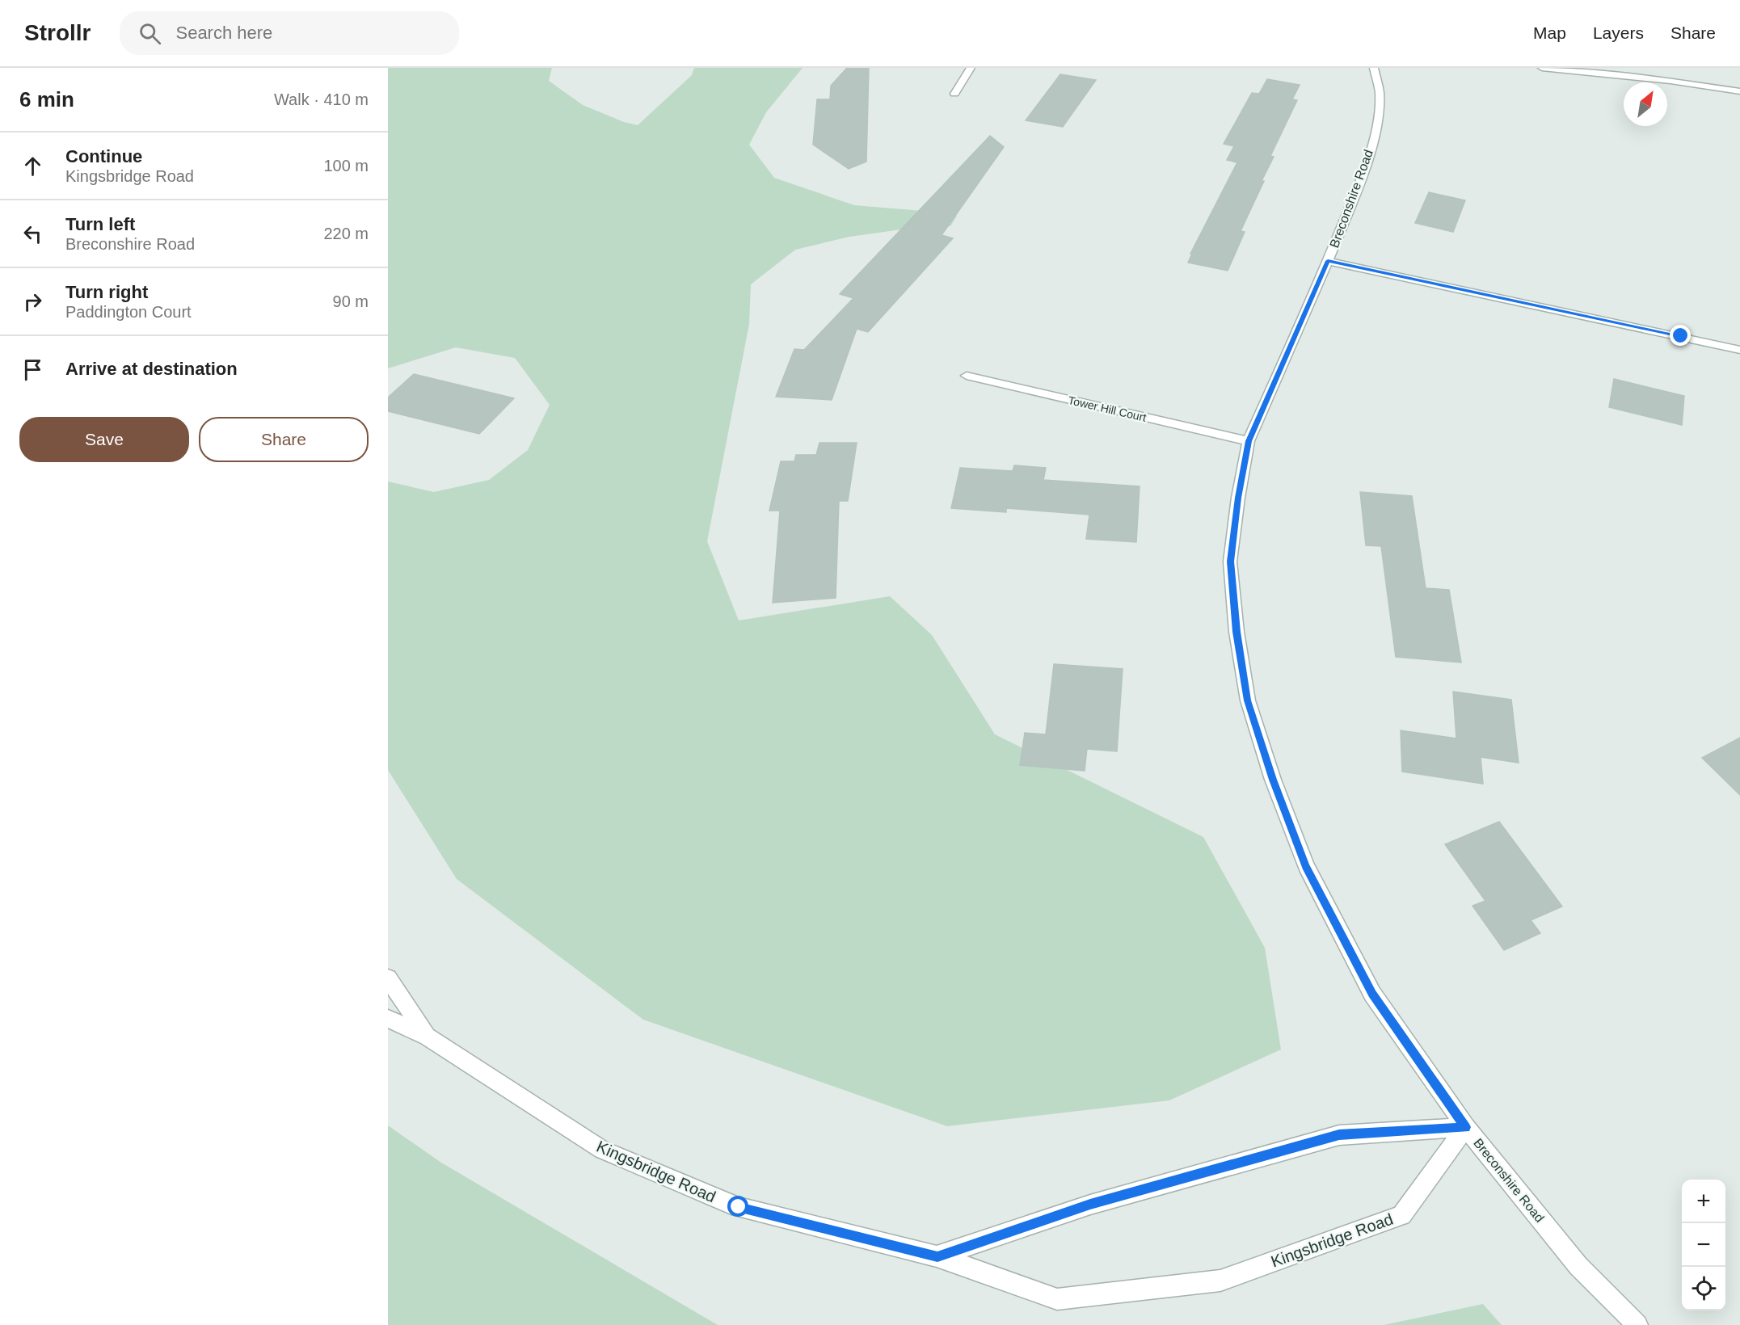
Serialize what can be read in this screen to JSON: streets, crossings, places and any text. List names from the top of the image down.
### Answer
{
  "streets": {
    "street": ["Breconshire Road", "Tower Hill Court", "Kingsbridge Road"]
  },
  "crossings": [
    ["Breconshire Road", "Tower Hill Court"],
    ["Breconshire Road", "Kingsbridge Road"]
  ],
  "north": "top right",
  "page": {
    "header": "Strollr",
    "search": "Search here",
    "nav": ["Map", "Layers", "Share"],
    "heading": ["6 min", "Walk · 410 m"],
    "list": [
      ["Continue", "Kingsbridge Road", "100 m"],
      ["Turn left", "Breconshire Road", "220 m"],
      ["Turn right", "Paddington Court", "90 m"],
      "Arrive at destination"
    ],
    "buttons": ["Save", "Share"],
    "map_buttons": ["+", "−"]
  }
}
